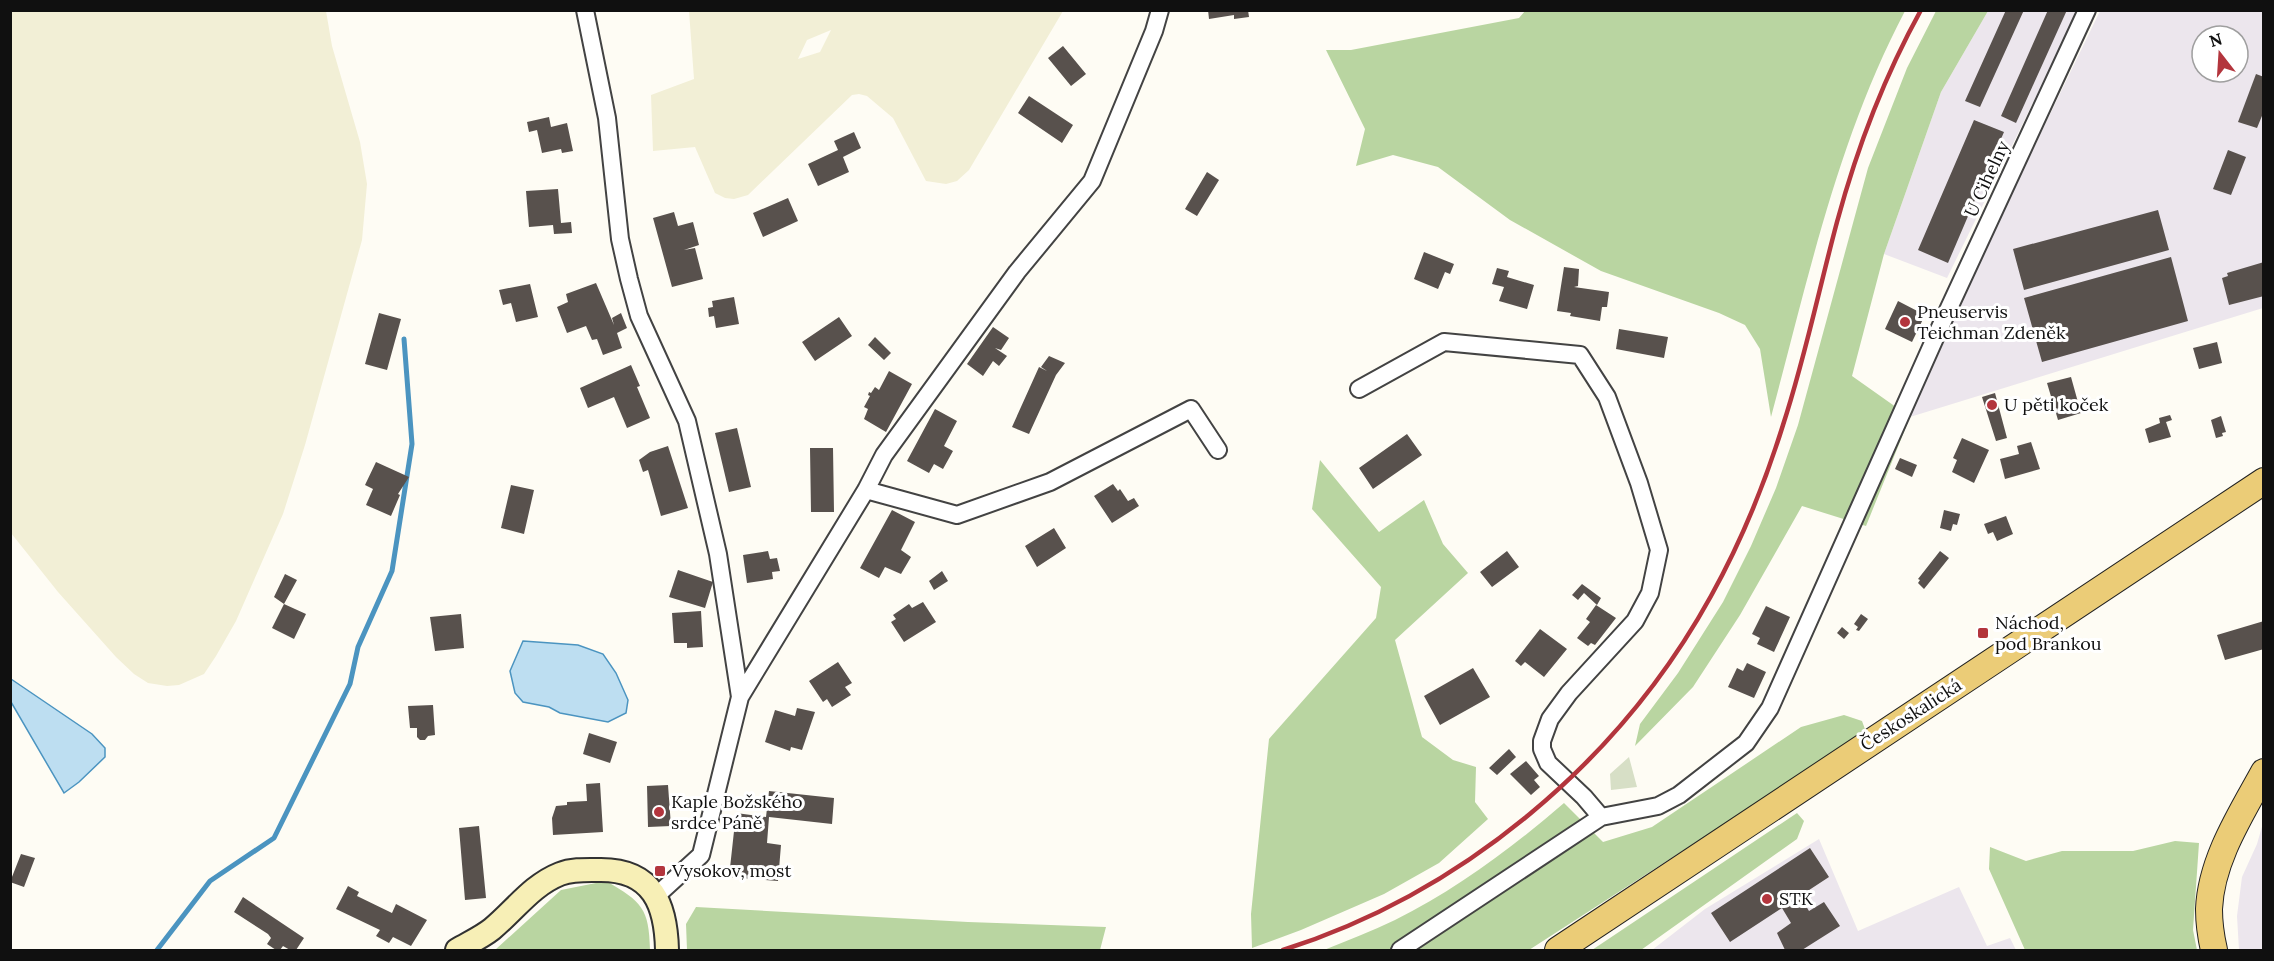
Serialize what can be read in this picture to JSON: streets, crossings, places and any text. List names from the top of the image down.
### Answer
{
  "streets": {
    "main road": ["Českoskalická"],
    "street": ["U Cihelny"]
  },
  "places": {
    "other": [
      "Pneuservis Teichman Zdeněk",
      "U pěti koček",
      "Kaple Božského srdce Páně",
      "STK"
    ],
    "transit": ["Náchod, pod Brankou", "Vysokov, most"]
  },
  "north": "top"
}
